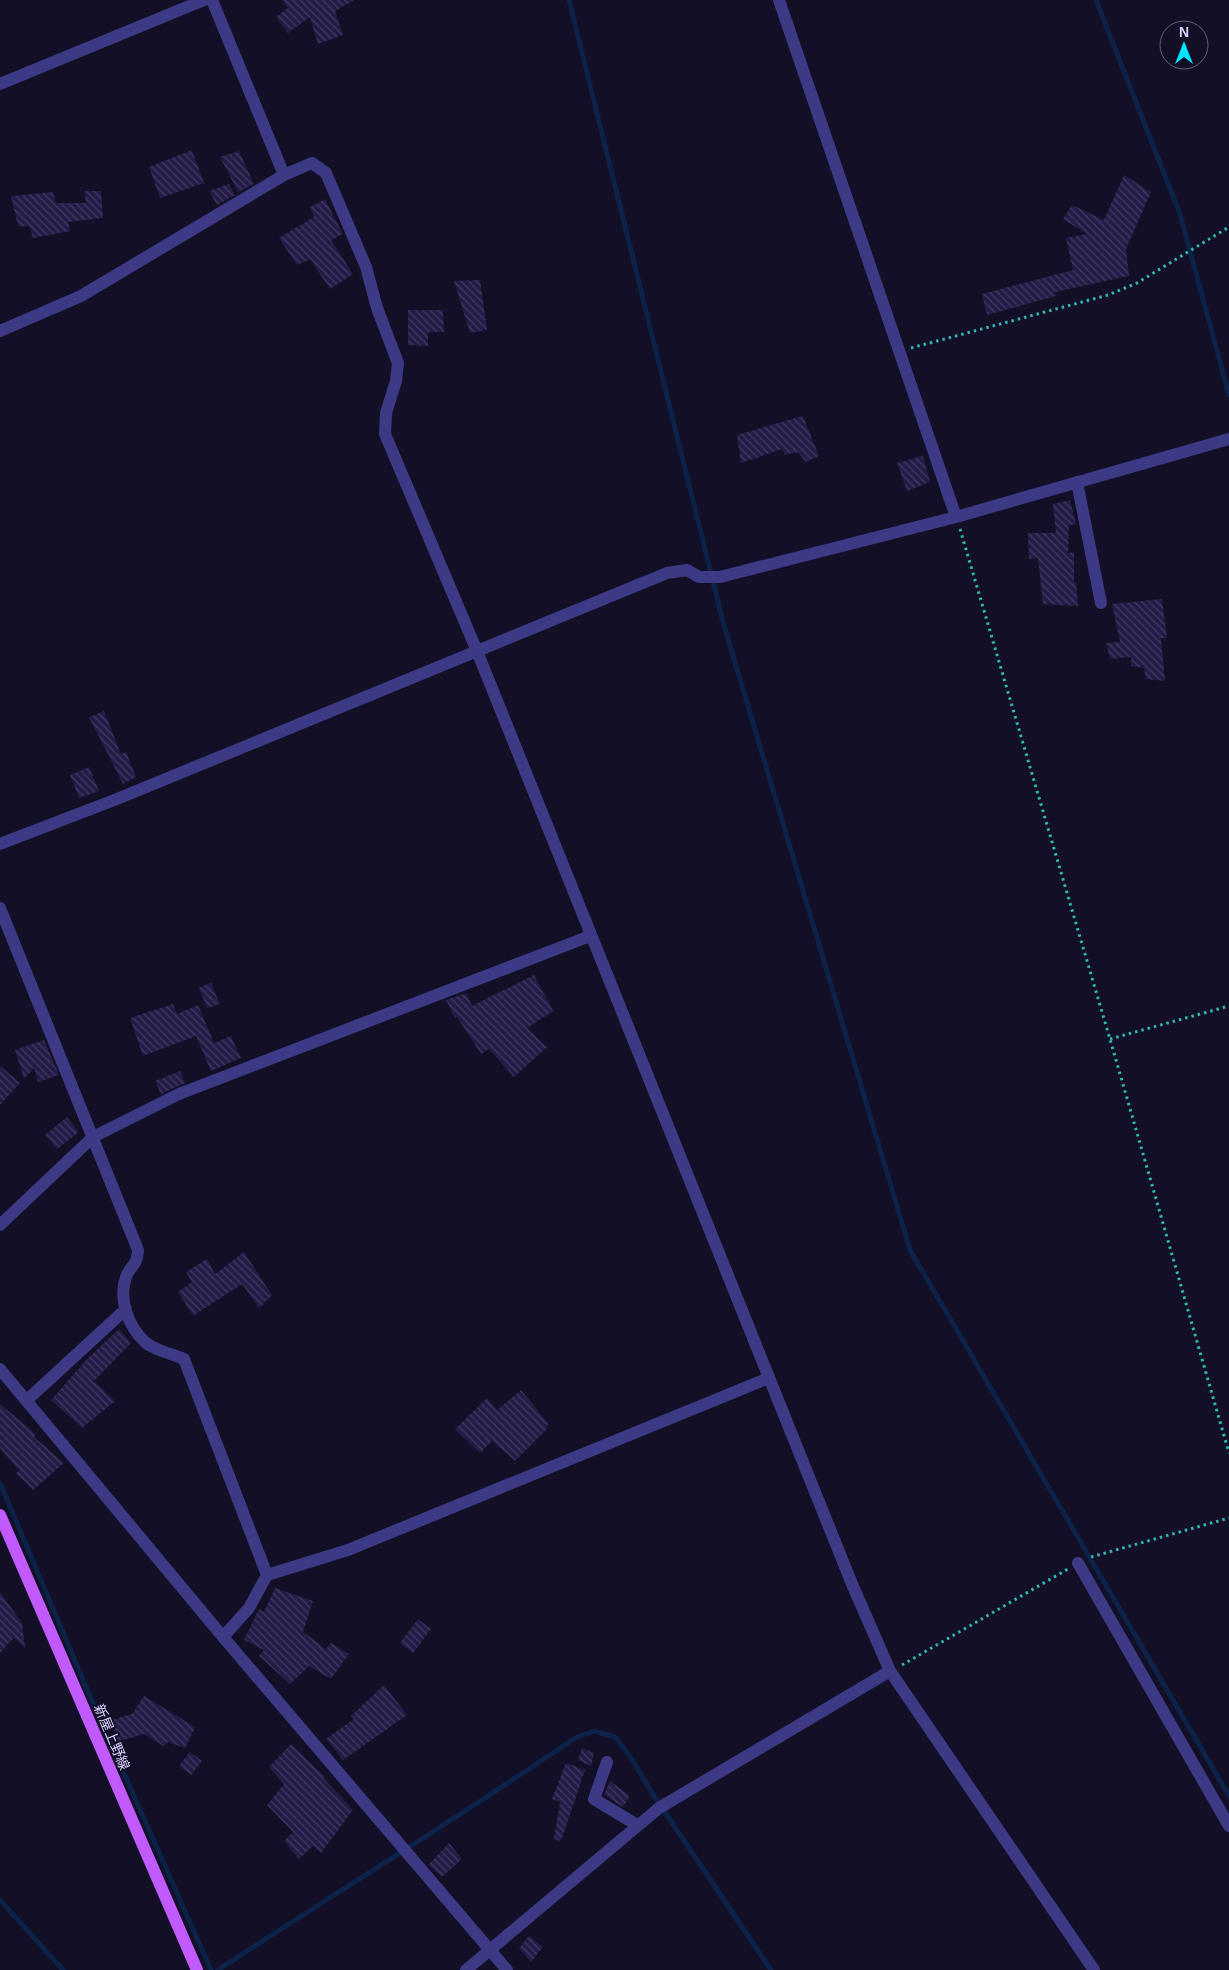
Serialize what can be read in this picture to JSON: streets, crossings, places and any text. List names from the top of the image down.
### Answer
{
  "streets": {
    "main road": ["新屋上野線"]
  },
  "north": "top"
}
